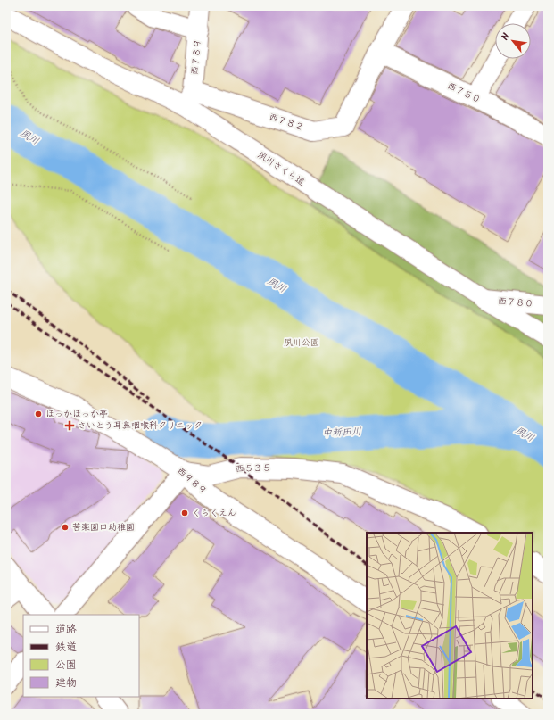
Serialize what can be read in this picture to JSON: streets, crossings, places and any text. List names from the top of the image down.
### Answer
{
  "streets": {
    "street": [
      "西７８９",
      "西７５０",
      "西７８２",
      "夙川さくら道",
      "西７８０",
      "西５３５",
      "西９８９"
    ]
  },
  "crossings": [
    ["西７８９", "西７８２"],
    ["西７８９", "夙川さくら道"],
    ["西７５０", "西７８２"],
    ["西７８２", "夙川さくら道"],
    ["夙川さくら道", "西７８０"],
    ["西５３５", "西９８９"]
  ],
  "water": ["夙川", "中新田川"],
  "parks": ["夙川公園"],
  "places": {
    "other": ["ほっかほっか亭", "くらくえん", "苦楽園口幼稚園"],
    "health": ["さいとう耳鼻咽喉科クリニック"]
  },
  "legend": [
    "道路",
    "鉄道",
    "公園",
    "建物"
  ],
  "north": "top left"
}
